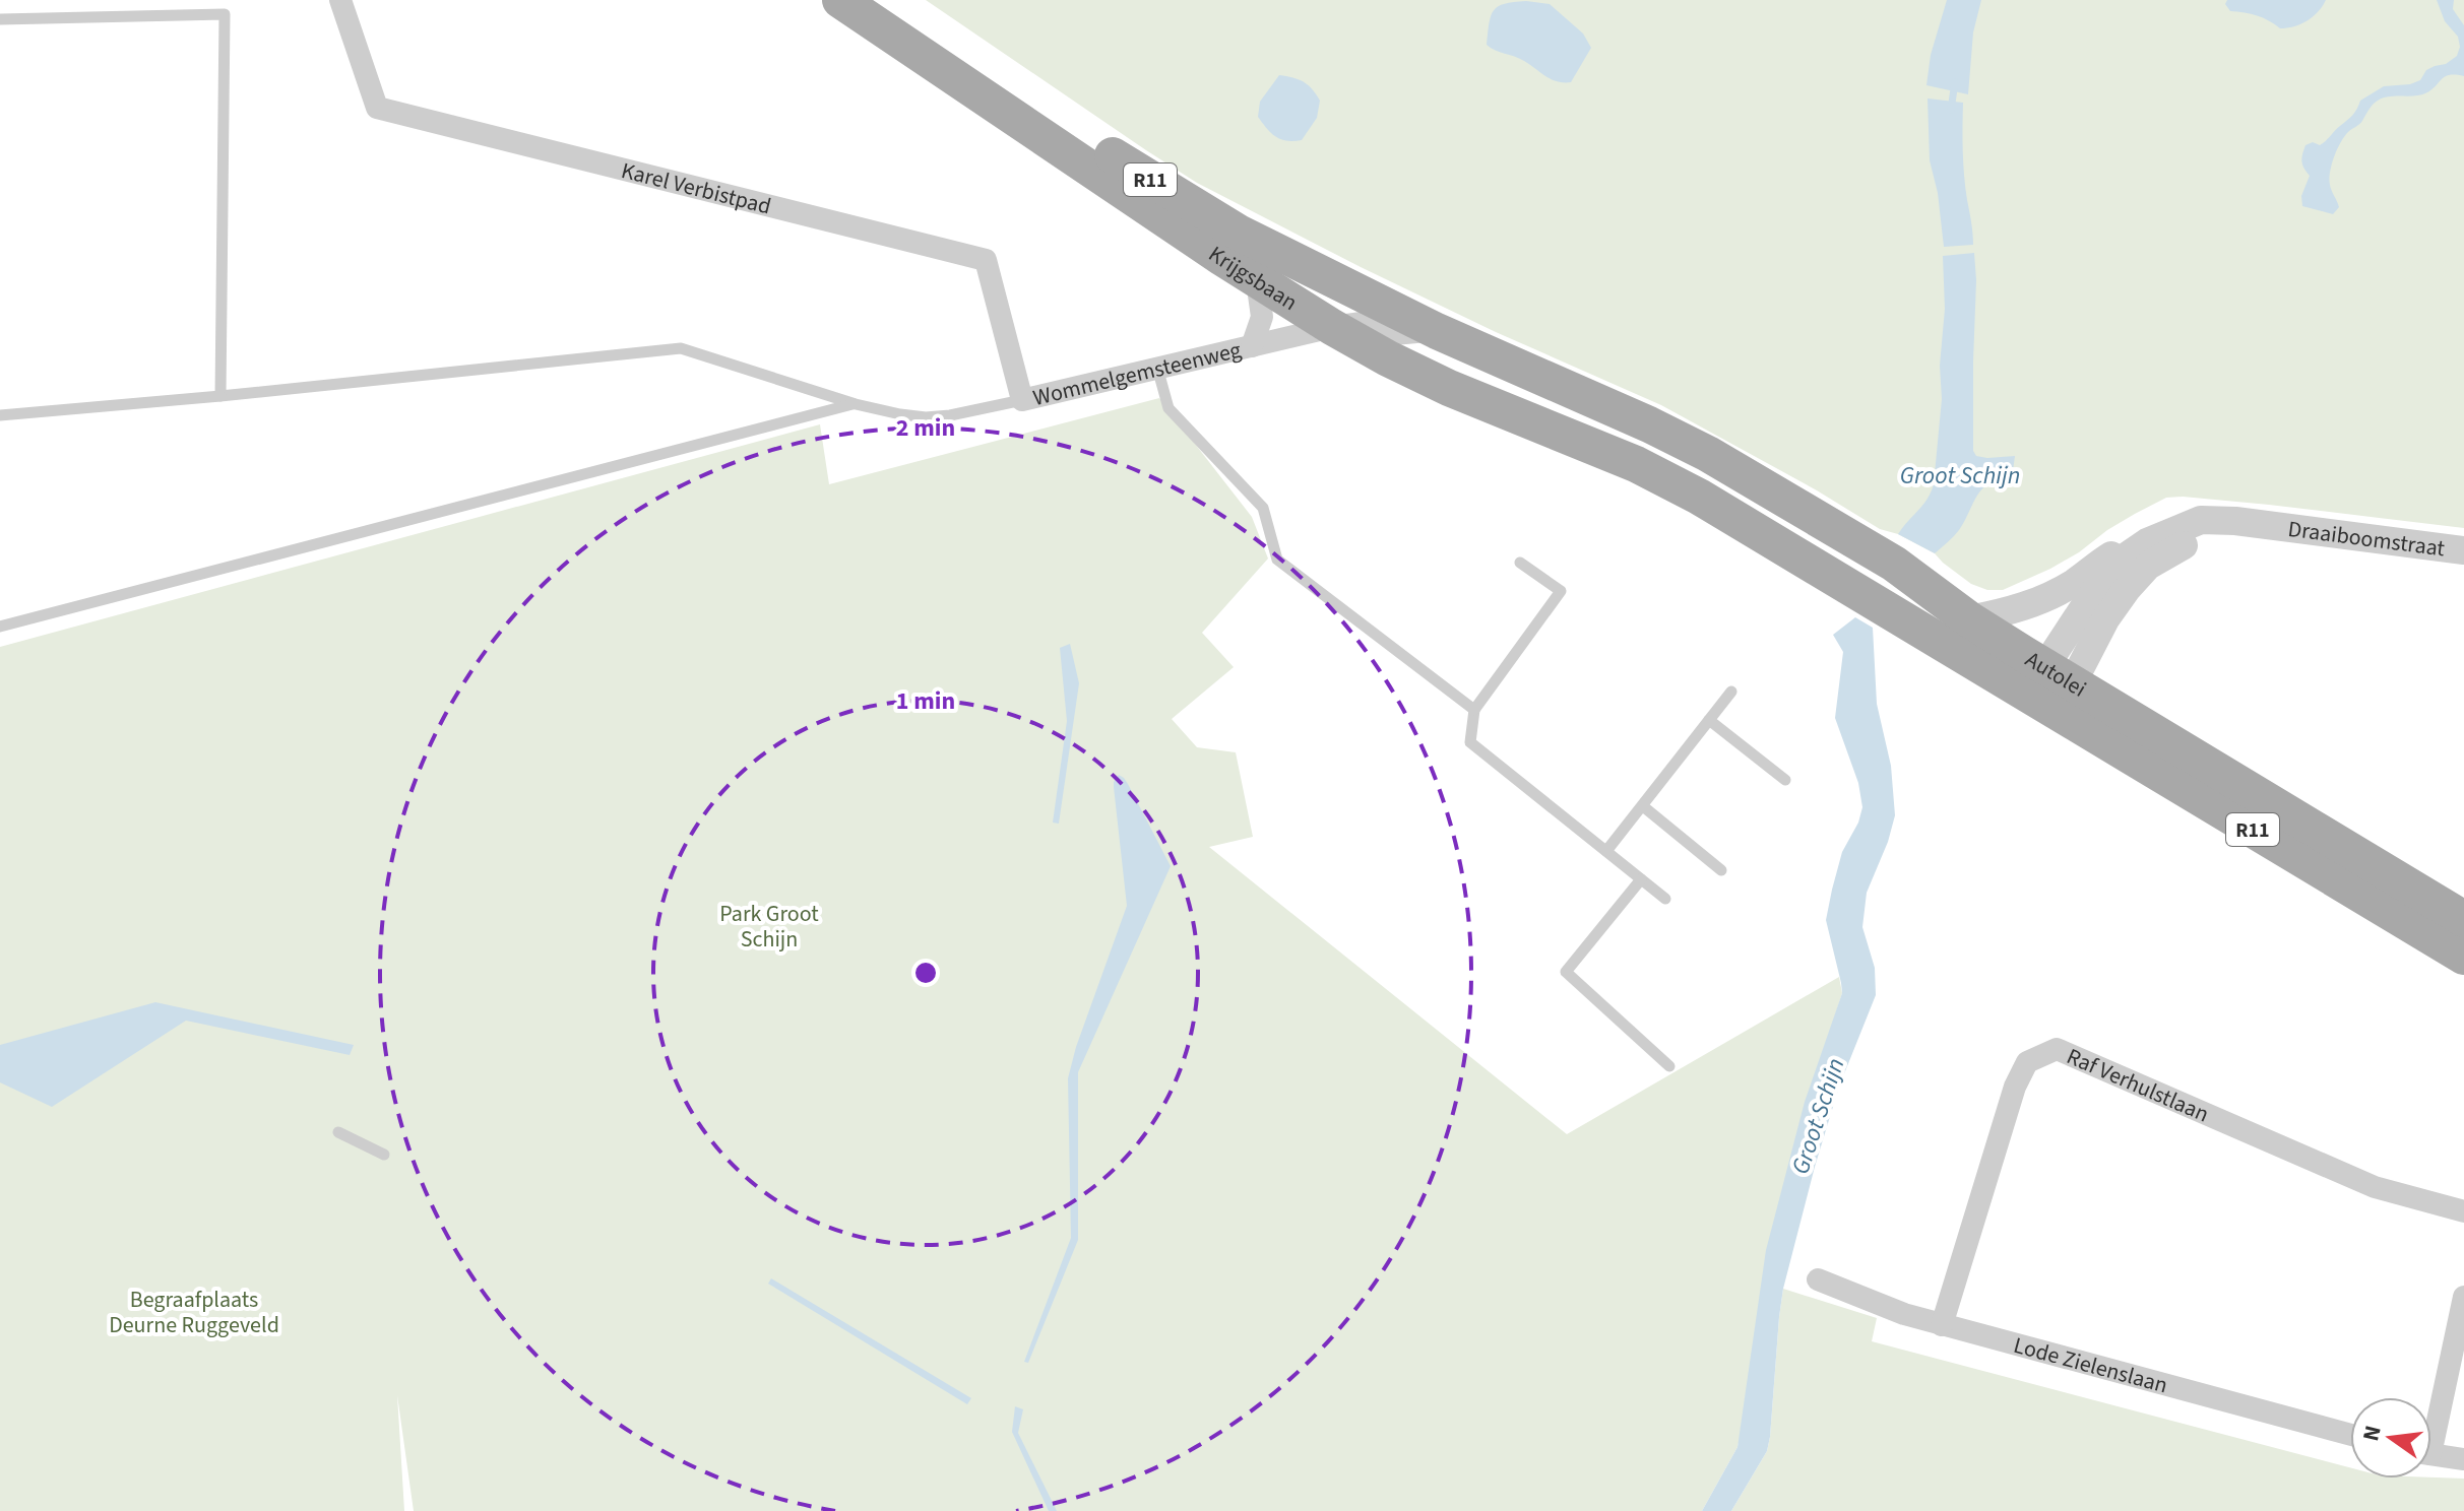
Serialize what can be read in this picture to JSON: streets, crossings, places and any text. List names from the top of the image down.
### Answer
{
  "streets": {
    "main road": ["R11", "Krijgsbaan", "Autolei"],
    "street": [
      "Karel Verbistpad",
      "Wommelgemsteenweg",
      "Draaiboomstraat",
      "Raf Verhulstlaan",
      "Lode Zielenslaan"
    ]
  },
  "crossings": [
    ["Karel Verbistpad", "Wommelgemsteenweg"],
    ["Krijgsbaan", "Wommelgemsteenweg"],
    ["Krijgsbaan", "Autolei"],
    ["Draaiboomstraat", "Autolei"],
    ["Raf Verhulstlaan", "Lode Zielenslaan"]
  ],
  "water": ["Groot Schijn"],
  "parks": ["Park Groot Schijn", "Begraafplaats Deurne Ruggeveld"],
  "north": "left",
  "rings": ["2 min", "1 min"]
}
